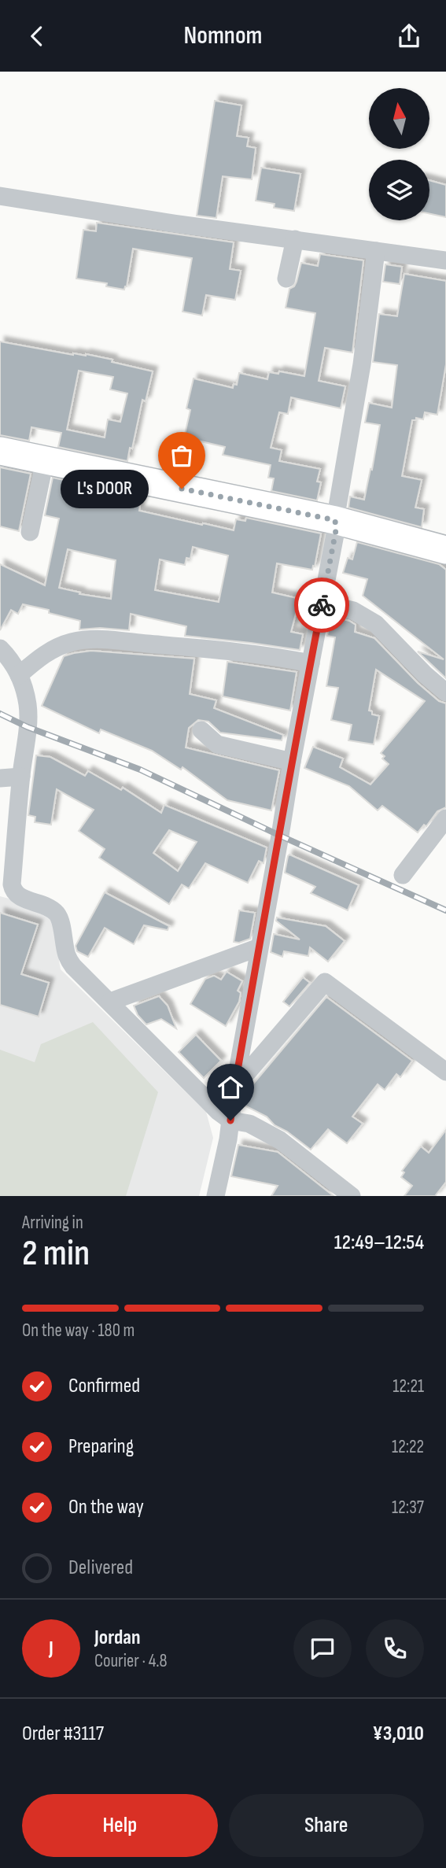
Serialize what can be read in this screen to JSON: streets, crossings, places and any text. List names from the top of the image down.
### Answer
{
  "places": ["L's DOOR"],
  "north": "top",
  "page": {
    "header": "Nomnom",
    "bubble": "L's DOOR",
    "heading": ["2 min", "Arriving in", "12:49–12:54"],
    "panel": [
      "Jordan",
      "Courier · 4.8",
      "Order #3117",
      "¥3,010"
    ],
    "bar": "On the way · 180 m",
    "list": [
      ["Confirmed", "12:21"],
      ["Preparing", "12:22"],
      ["On the way", "12:37"],
      "Delivered"
    ],
    "round": "J",
    "buttons": ["Help", "Share"]
  }
}
